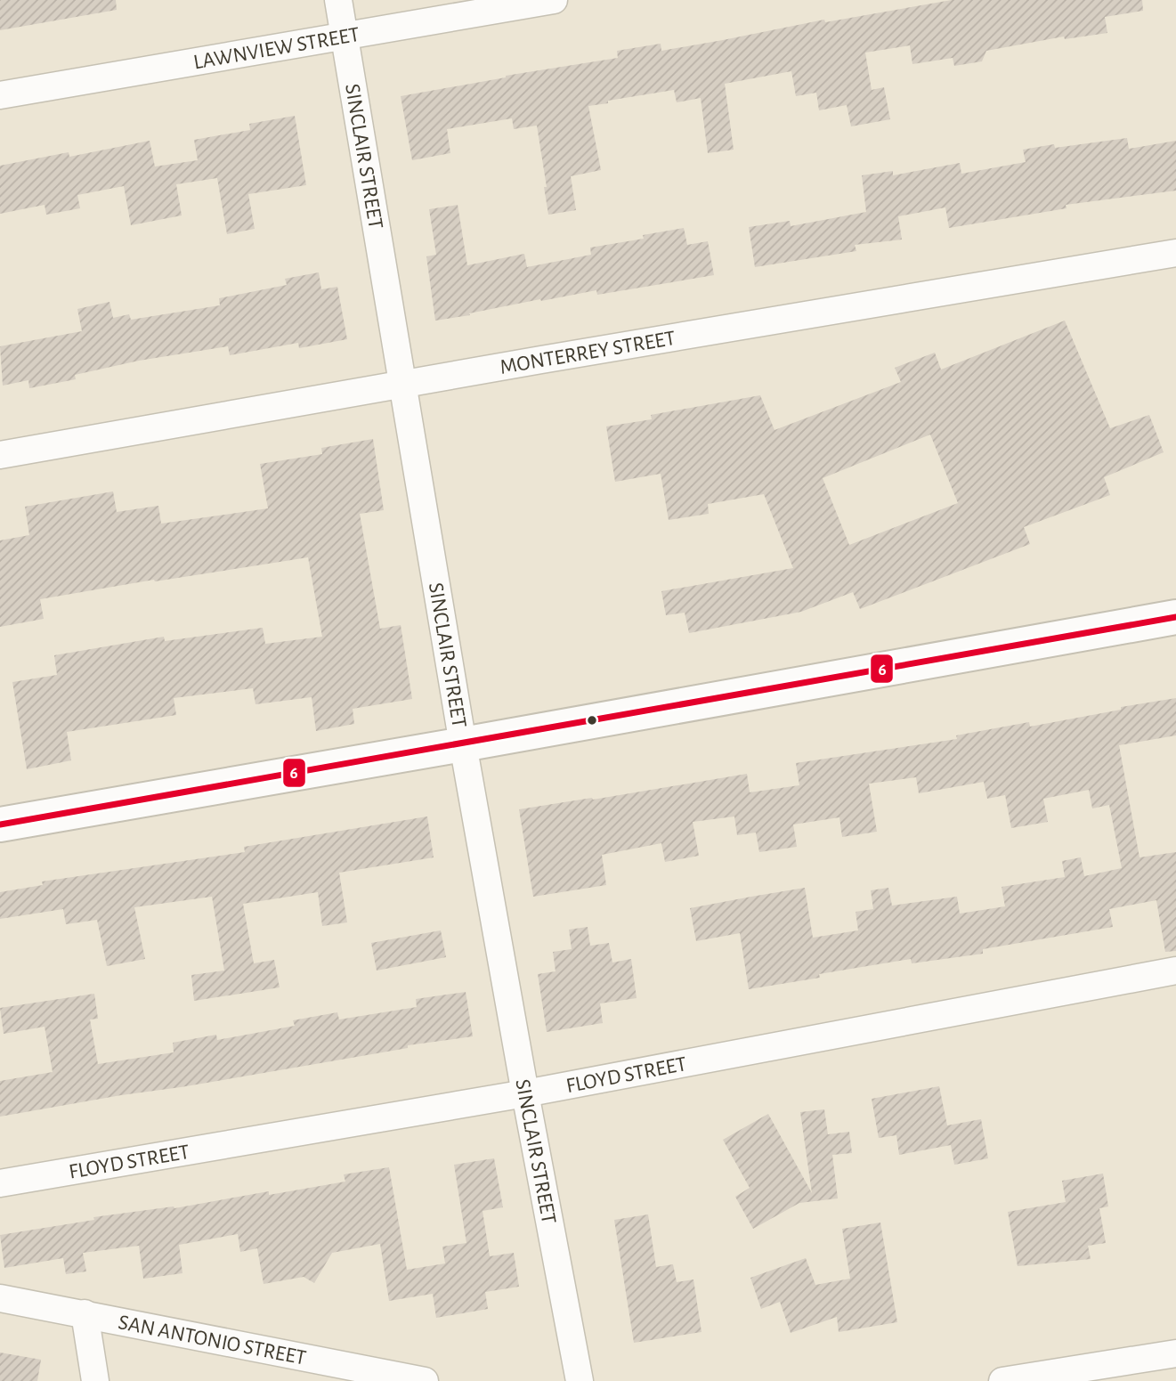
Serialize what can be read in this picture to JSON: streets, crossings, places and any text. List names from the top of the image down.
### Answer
{
  "streets": {
    "street": [
      "LAWNVIEW STREET",
      "SINCLAIR STREET",
      "MONTERREY STREET",
      "FLOYD STREET",
      "SAN ANTONIO STREET"
    ]
  },
  "crossings": [
    ["LAWNVIEW STREET", "SINCLAIR STREET"],
    ["SINCLAIR STREET", "MONTERREY STREET"],
    ["SINCLAIR STREET", "FLOYD STREET"]
  ],
  "lines": ["transit line 6"]
}
